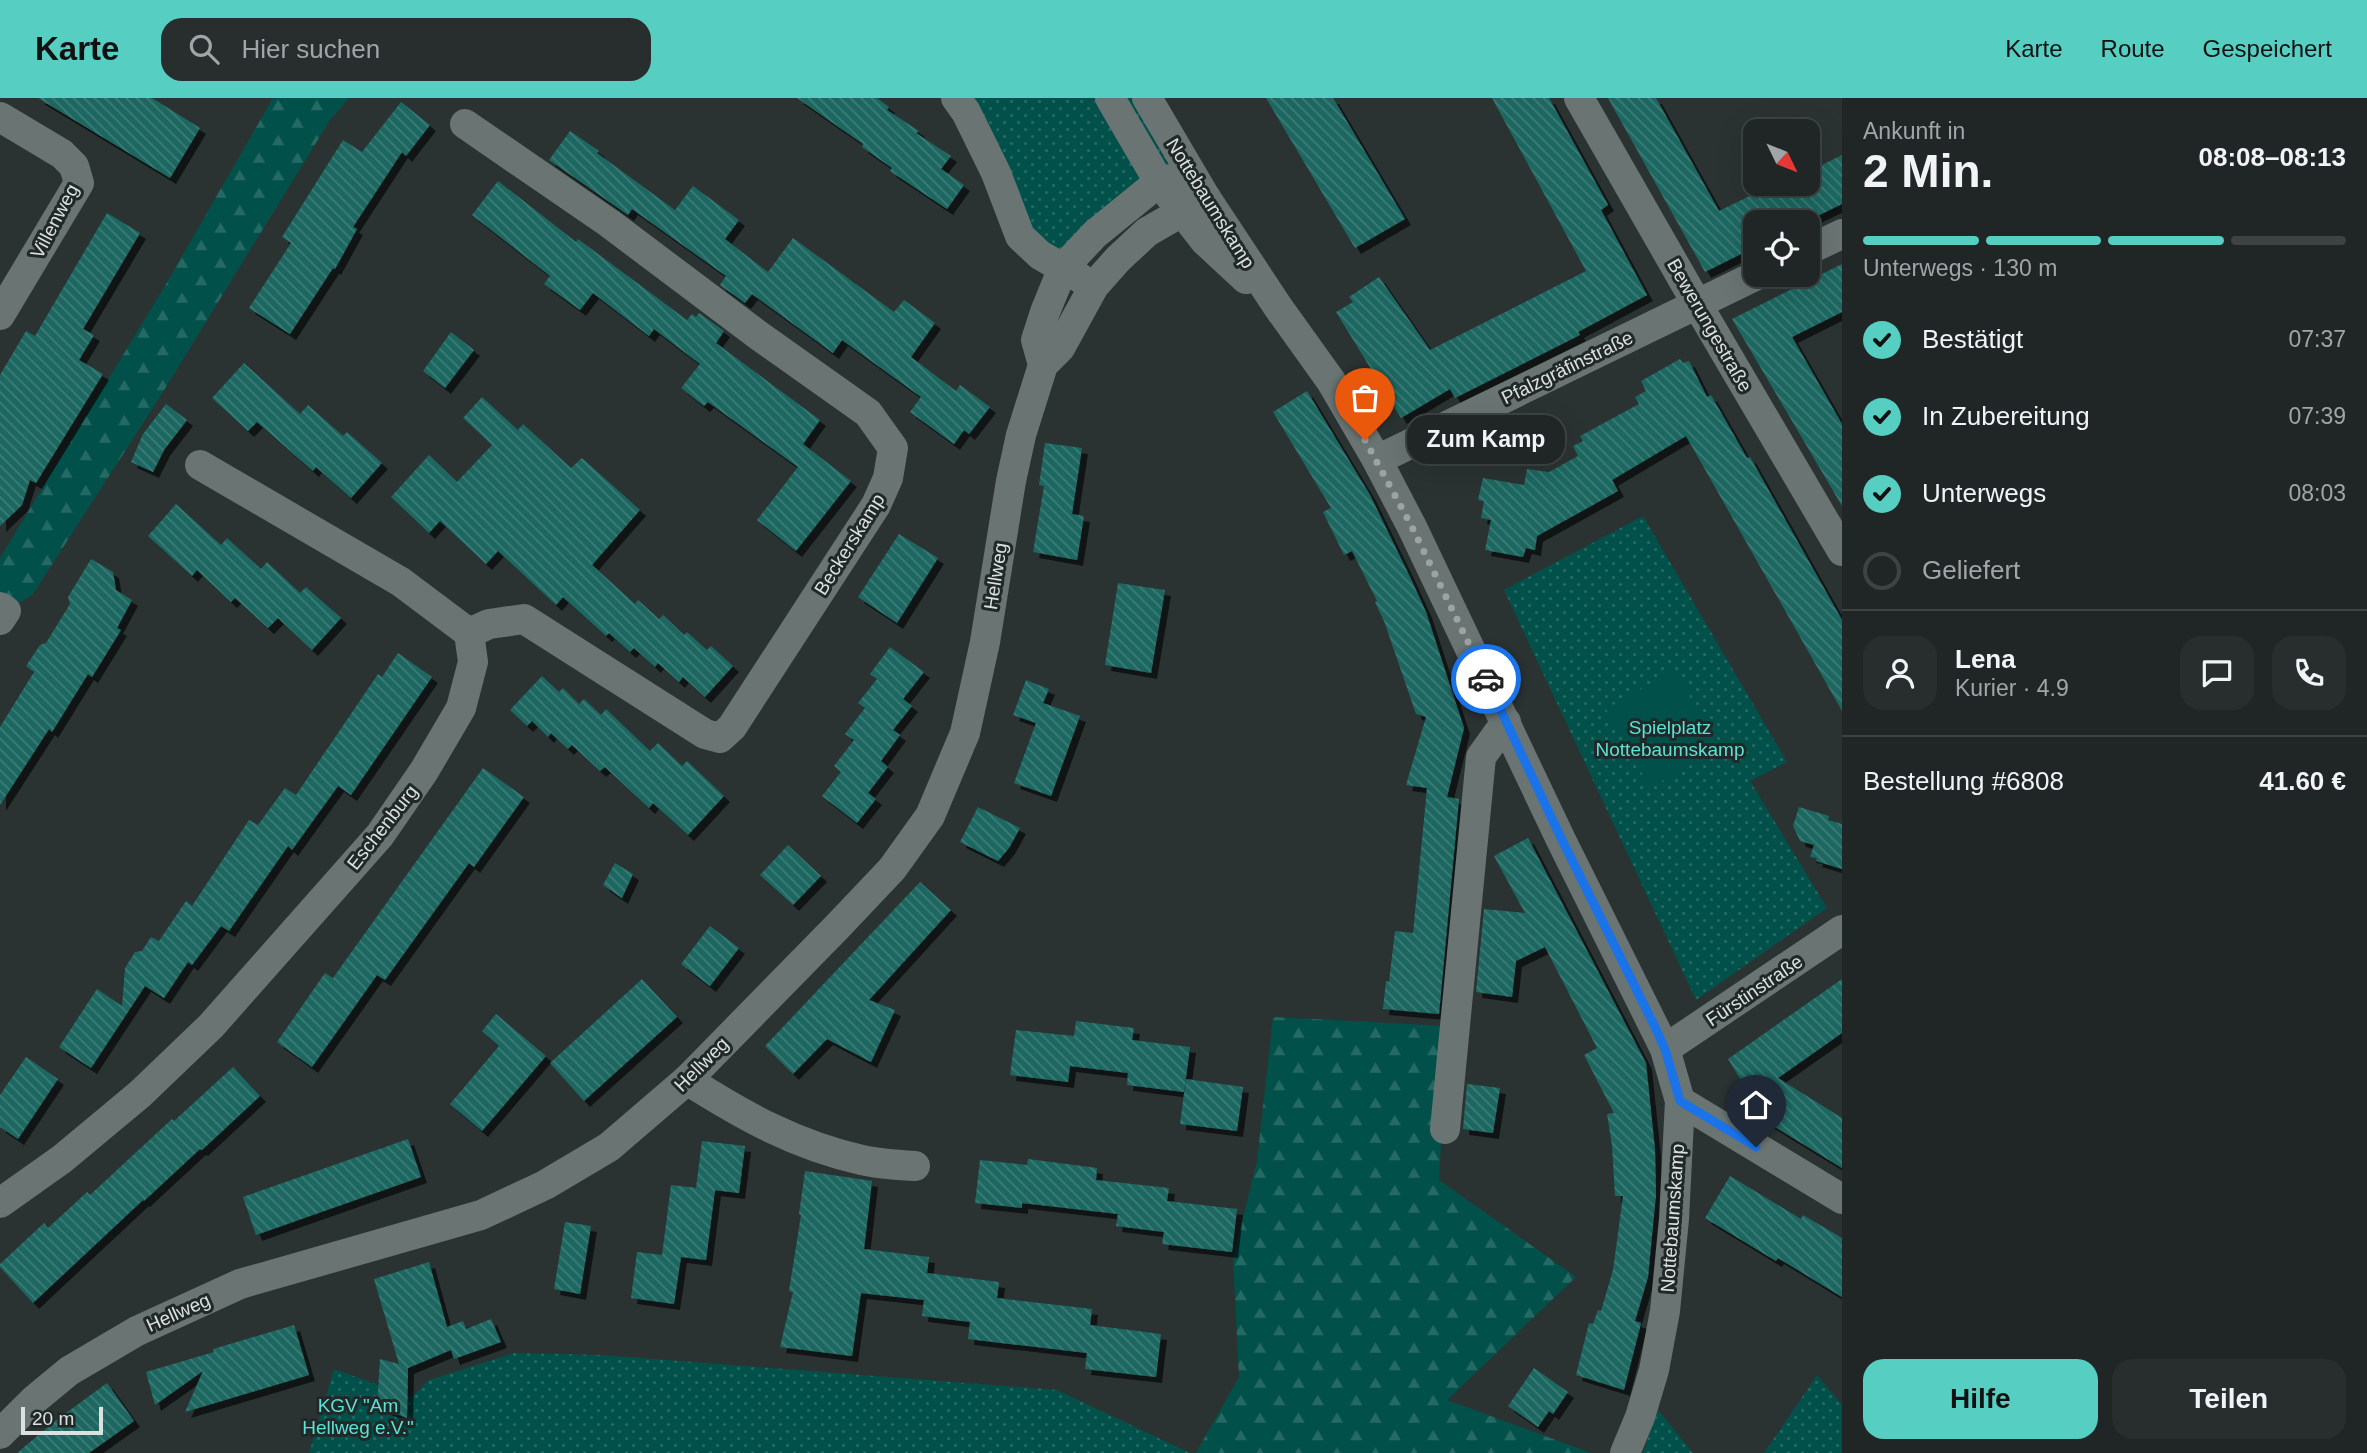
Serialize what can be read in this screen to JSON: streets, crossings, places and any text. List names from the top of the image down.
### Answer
{
  "streets": {
    "street": [
      "Nottebaumskamp",
      "Villenweg",
      "Bewerungestraße",
      "Pfalzgräfinstraße",
      "Beckerskamp",
      "Hellweg",
      "Eschenburg",
      "Fürstinstraße"
    ]
  },
  "crossings": [
    ["Nottebaumskamp", "Pfalzgräfinstraße"],
    ["Nottebaumskamp", "Hellweg"],
    ["Nottebaumskamp", "Fürstinstraße"],
    ["Bewerungestraße", "Pfalzgräfinstraße"],
    ["Beckerskamp", "Eschenburg"]
  ],
  "parks": ["Spielplatz Nottebaumskamp", "KGV \"Am Hellweg e.V.\""],
  "places": ["Zum Kamp"],
  "scale_bar": "20 m",
  "north": "bottom right",
  "page": {
    "header": "Karte",
    "search": "Hier suchen",
    "nav": ["Karte", "Route", "Gespeichert"],
    "heading": ["2 Min.", "Ankunft in", "08:08–08:13"],
    "panel": [
      "Lena",
      "Kurier · 4.9",
      "Bestellung #6808",
      "41.60 €"
    ],
    "bar": "Unterwegs · 130 m",
    "list": [
      ["Bestätigt", "07:37"],
      ["In Zubereitung", "07:39"],
      ["Unterwegs", "08:03"],
      "Geliefert"
    ],
    "bubble": "Zum Kamp",
    "buttons": ["Hilfe", "Teilen"],
    "scale": "20 m"
  }
}
